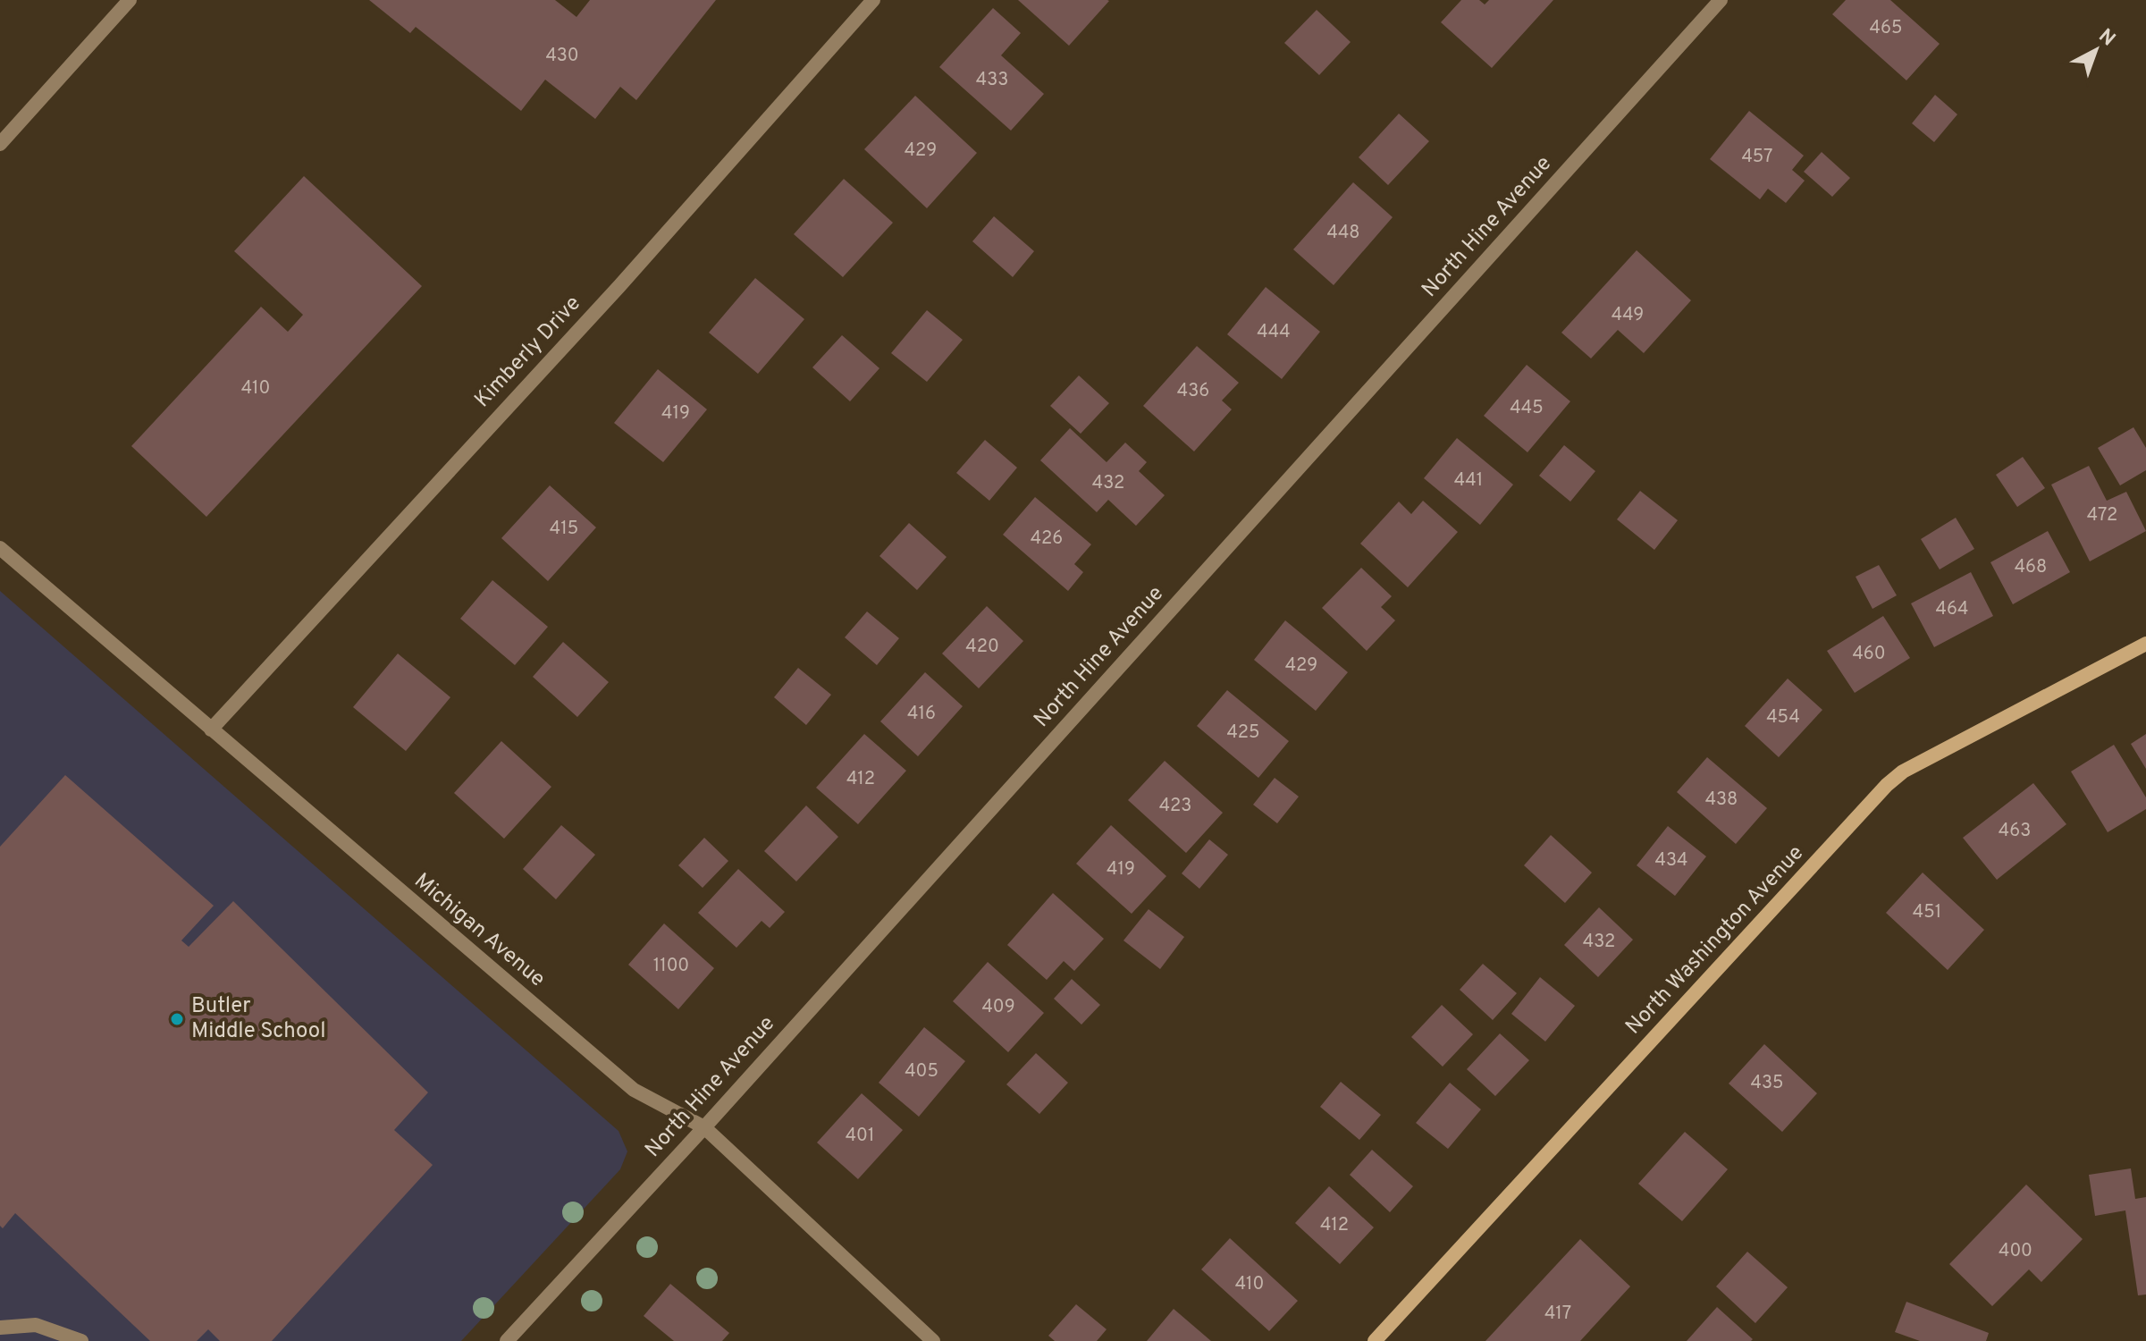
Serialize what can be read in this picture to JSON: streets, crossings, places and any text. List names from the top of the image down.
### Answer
{
  "streets": {
    "street": [
      "North Hine Avenue",
      "Kimberly Drive",
      "Michigan Avenue",
      "North Washington Avenue"
    ]
  },
  "crossings": [
    ["North Hine Avenue", "Michigan Avenue"],
    ["Kimberly Drive", "Michigan Avenue"]
  ],
  "places": ["Butler Middle School"],
  "house_numbers": [
    "465",
    "430",
    "433",
    "429",
    "457",
    "448",
    "449",
    "444",
    "410",
    "436",
    "445",
    "419",
    "441",
    "432",
    "472",
    "415",
    "426",
    "468",
    "464",
    "420",
    "460",
    "429",
    "416",
    "454",
    "425",
    "412",
    "438",
    "423",
    "463",
    "434",
    "419",
    "451",
    "432",
    "1100",
    "409",
    "405",
    "435",
    "401",
    "412",
    "400",
    "410",
    "417"
  ],
  "north": "top right"
}
